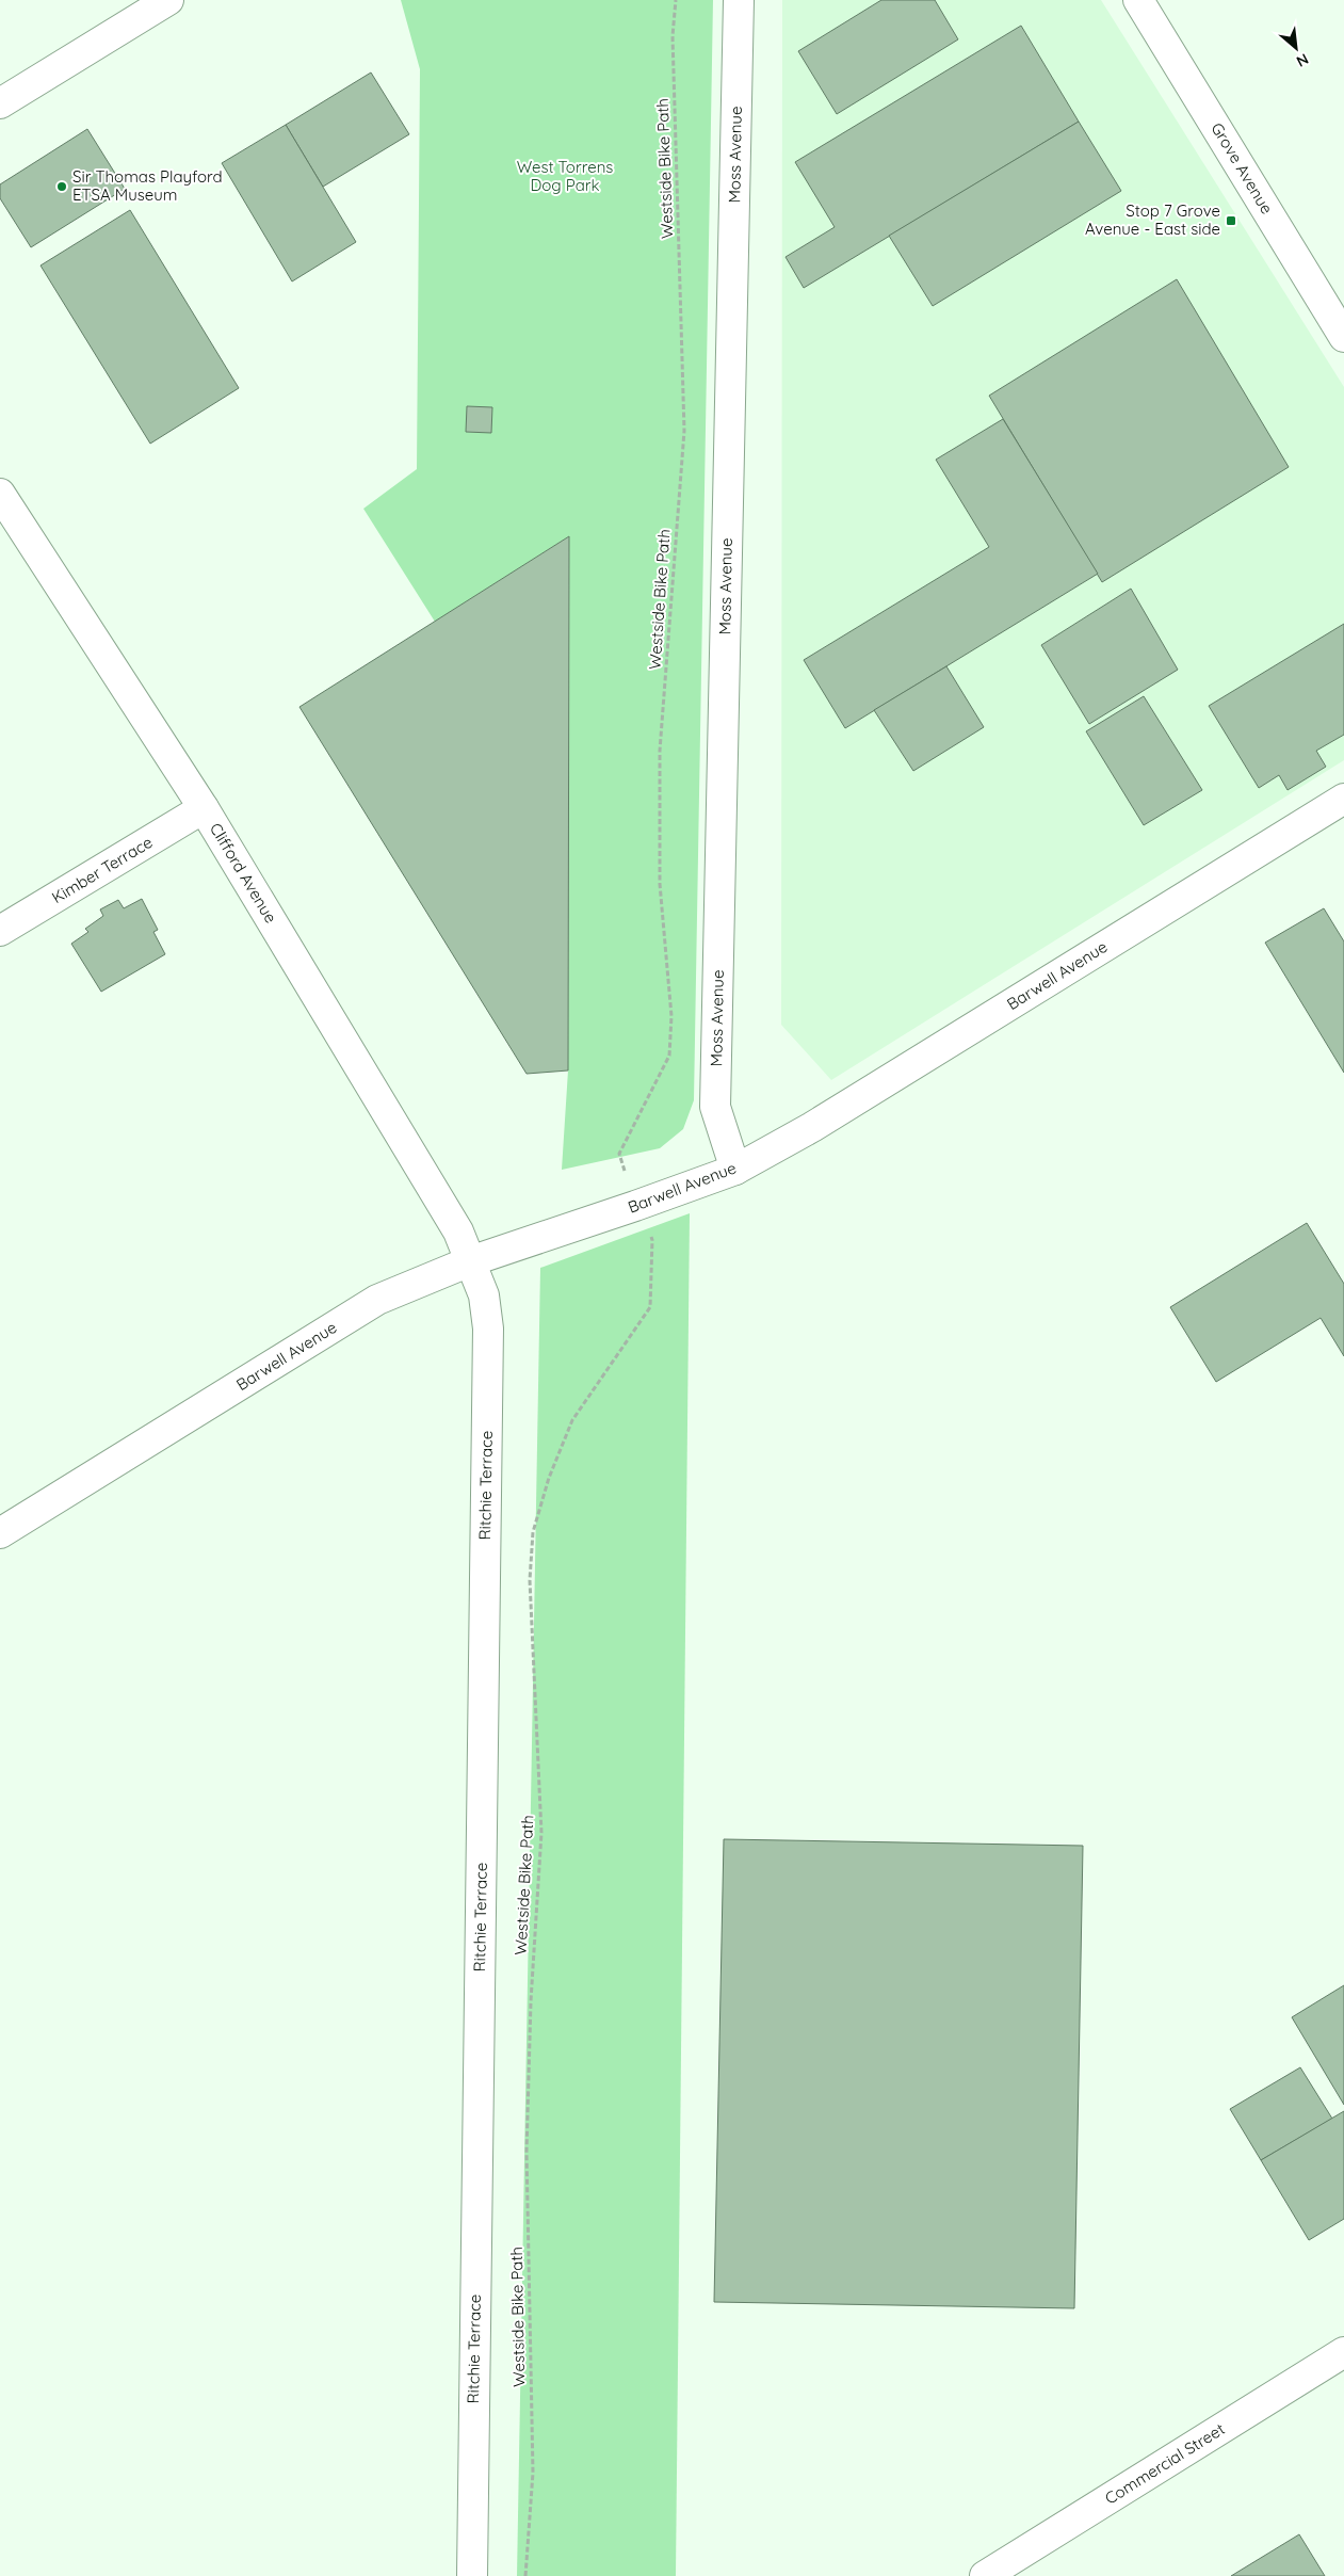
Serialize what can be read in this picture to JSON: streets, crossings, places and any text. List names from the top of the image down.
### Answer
{
  "streets": {
    "street": [
      "Moss Avenue",
      "Grove Avenue",
      "Kimber Terrace",
      "Clifford Avenue",
      "Barwell Avenue",
      "Ritchie Terrace",
      "Commercial Street"
    ],
    "path": ["Westside Bike Path"]
  },
  "crossings": [
    ["Moss Avenue", "Barwell Avenue"],
    ["Kimber Terrace", "Clifford Avenue"],
    ["Clifford Avenue", "Barwell Avenue"],
    ["Clifford Avenue", "Ritchie Terrace"],
    ["Barwell Avenue", "Ritchie Terrace"]
  ],
  "parks": ["West Torrens Dog Park"],
  "places": {
    "other": ["Sir Thomas Playford ETSA Museum"],
    "transit": ["Stop 7 Grove Avenue - East side"]
  },
  "north": "bottom right"
}
